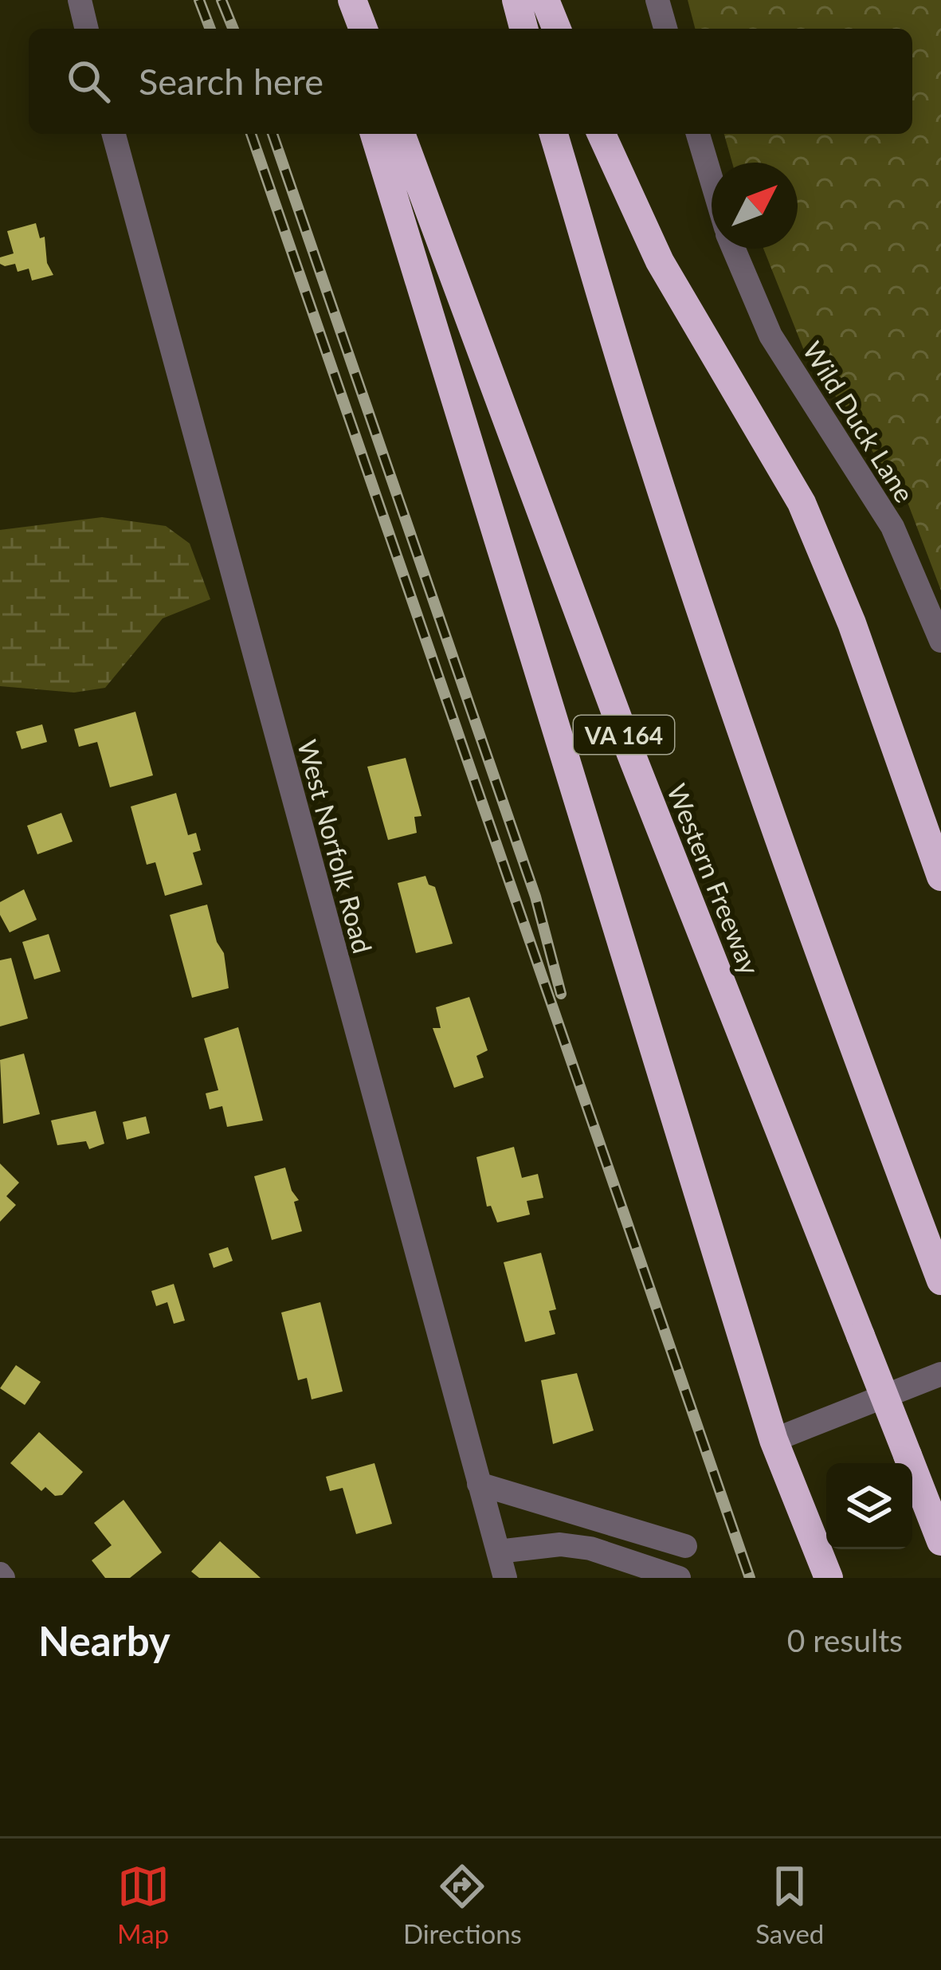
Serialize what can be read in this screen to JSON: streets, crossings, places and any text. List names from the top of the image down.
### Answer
{
  "streets": {
    "highway": ["VA 164", "Western Freeway"],
    "street": ["Wild Duck Lane", "West Norfolk Road"]
  },
  "north": "top right",
  "page": {
    "search": "Search here",
    "heading": ["Nearby", "0 results"],
    "nav": ["Map", "Directions", "Saved"]
  }
}
